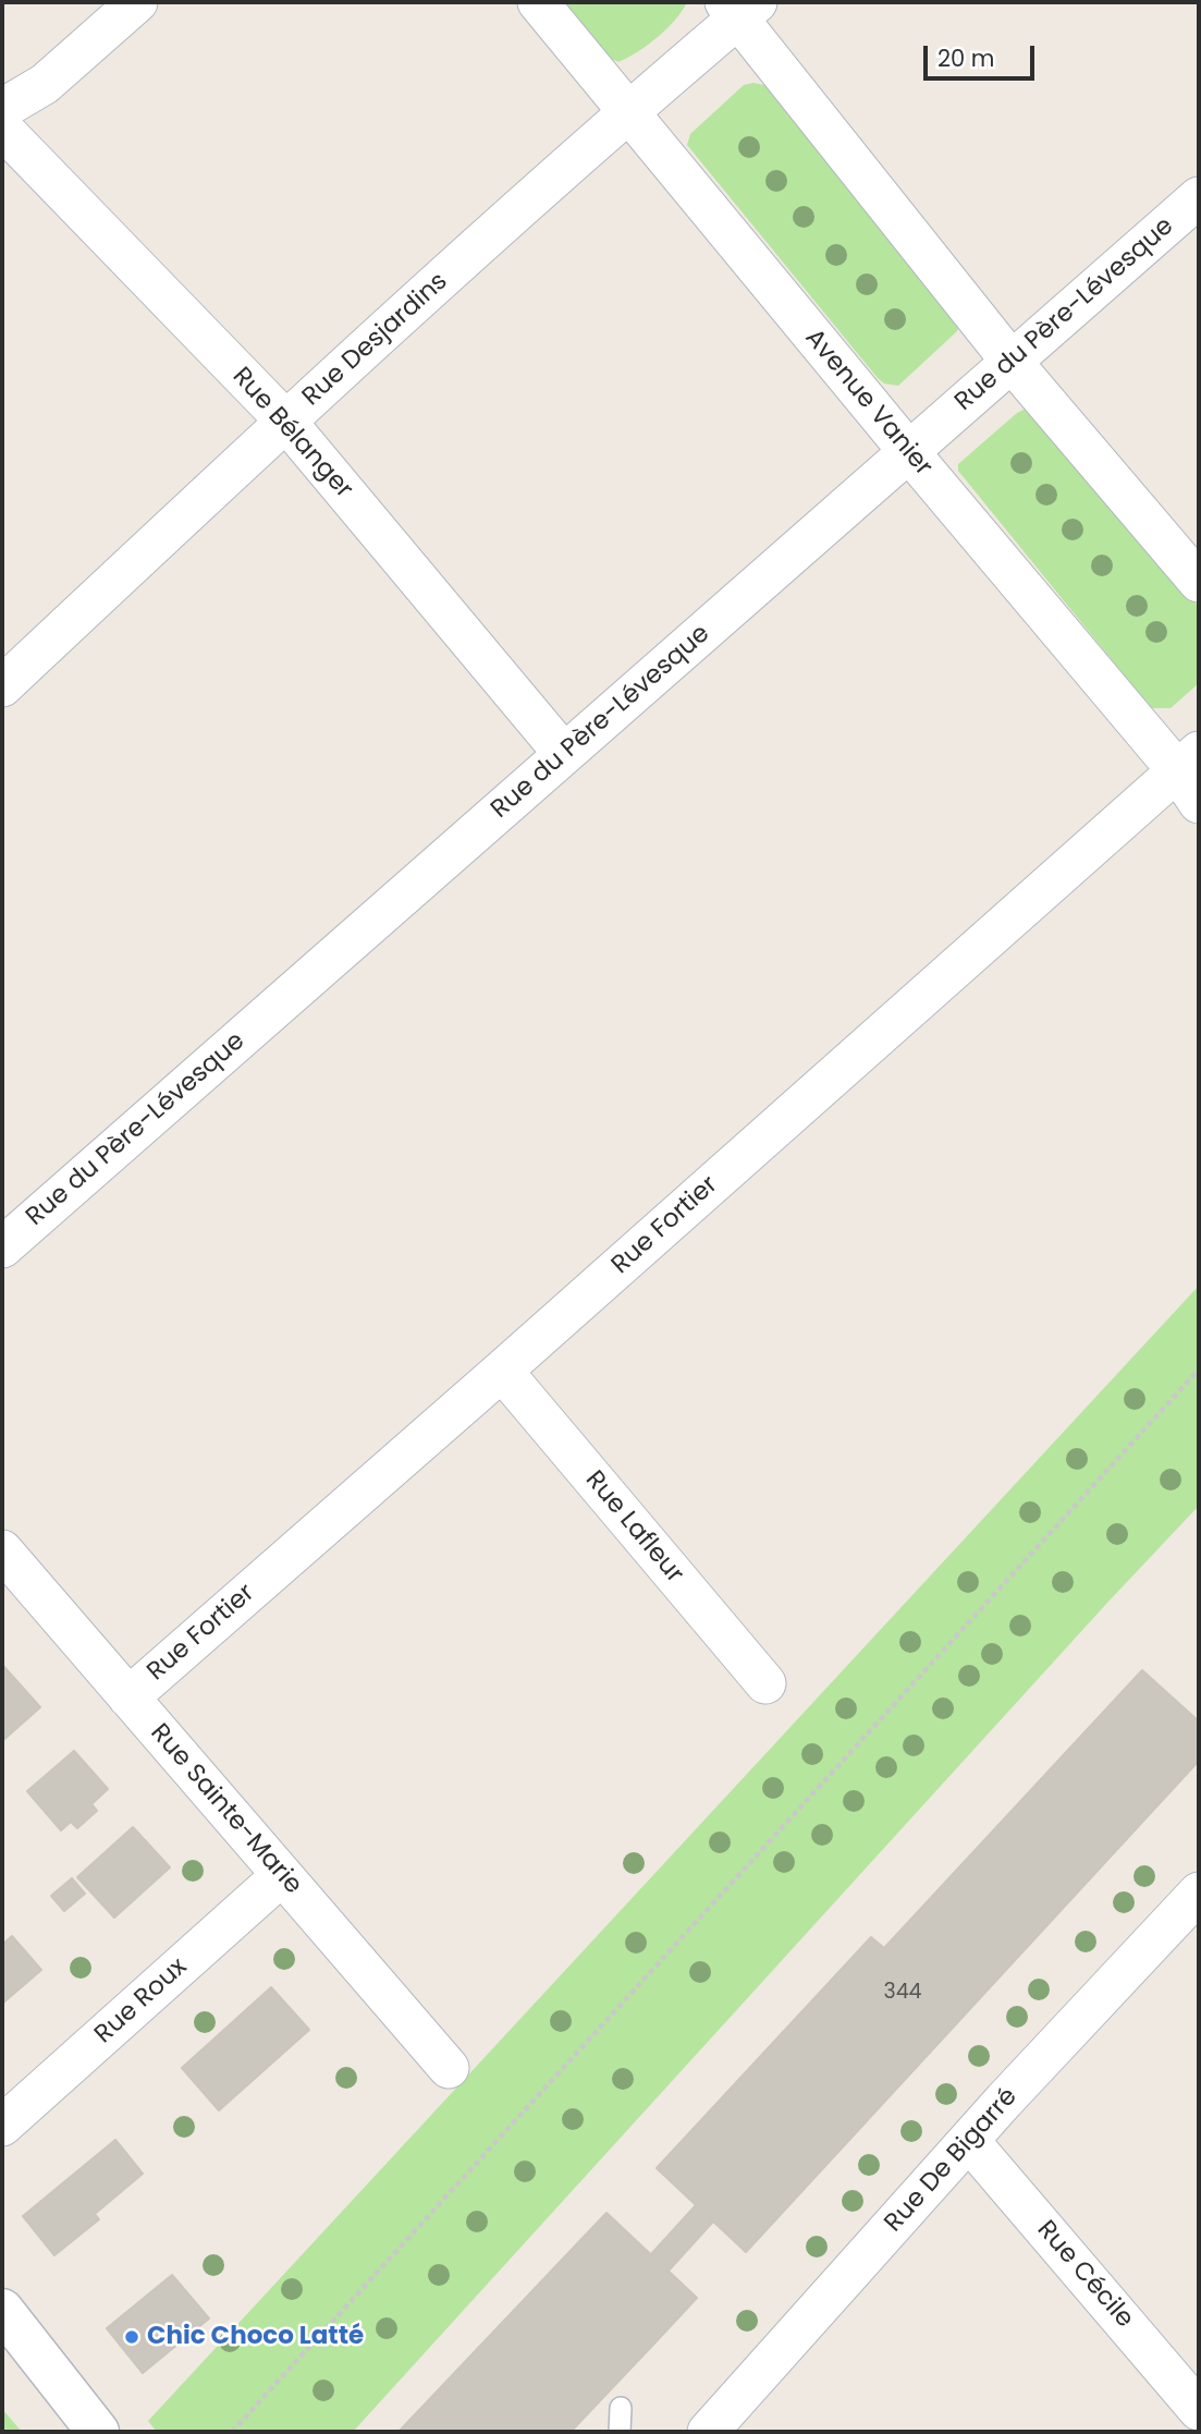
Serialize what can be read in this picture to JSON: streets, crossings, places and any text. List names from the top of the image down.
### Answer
{
  "streets": {
    "street": [
      "Rue du Père-Lévesque",
      "Rue Desjardins",
      "Avenue Vanier",
      "Rue Bélanger",
      "Rue Fortier",
      "Rue Lafleur",
      "Rue Sainte-Marie",
      "Rue Roux",
      "Rue De Bigarré",
      "Rue Cécile"
    ]
  },
  "crossings": [
    ["Rue du Père-Lévesque", "Avenue Vanier"],
    ["Rue du Père-Lévesque", "Rue Bélanger"],
    ["Rue Desjardins", "Avenue Vanier"],
    ["Rue Desjardins", "Rue Bélanger"],
    ["Avenue Vanier", "Rue Fortier"],
    ["Rue Fortier", "Rue Lafleur"],
    ["Rue Fortier", "Rue Sainte-Marie"],
    ["Rue Sainte-Marie", "Rue Roux"],
    ["Rue De Bigarré", "Rue Cécile"]
  ],
  "places": ["Chic Choco Latté"],
  "house_numbers": ["344"],
  "scale_bar": "20 m"
}
